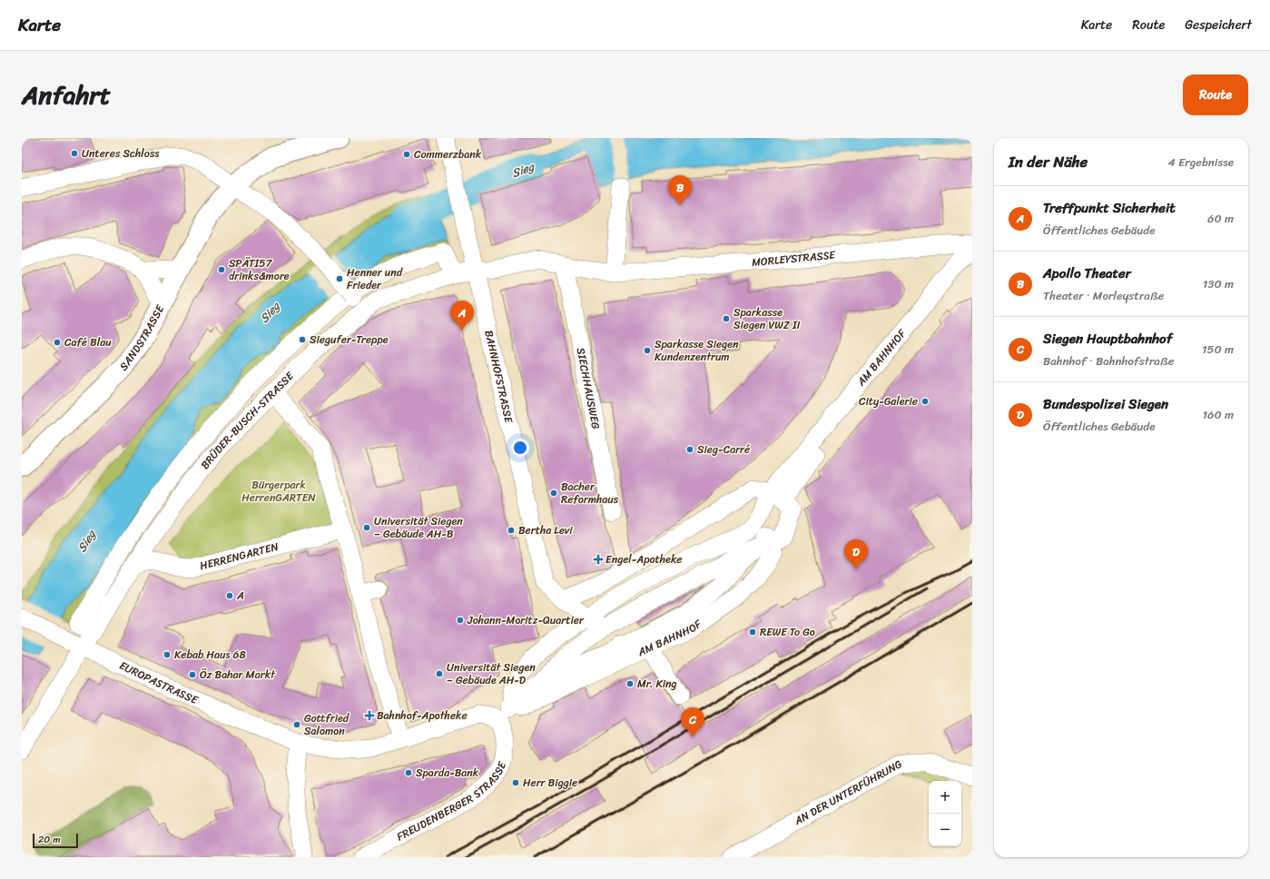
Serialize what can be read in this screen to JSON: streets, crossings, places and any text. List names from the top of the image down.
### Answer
{
  "streets": {
    "main road": ["SANDSTRASSE"],
    "street": [
      "MORLEYSTRASSE",
      "AM BAHNHOF",
      "BAHNHOFSTRASSE",
      "SIECHHAUSWEG",
      "BRÜDER-BUSCH-STRASSE",
      "HERRENGARTEN",
      "EUROPASTRASSE",
      "AN DER UNTERFÜHRUNG",
      "FREUDENBERGER STRASSE"
    ]
  },
  "crossings": [
    ["MORLEYSTRASSE", "BAHNHOFSTRASSE"],
    ["MORLEYSTRASSE", "SIECHHAUSWEG"],
    ["MORLEYSTRASSE", "BRÜDER-BUSCH-STRASSE"],
    ["AM BAHNHOF", "BAHNHOFSTRASSE"],
    ["BAHNHOFSTRASSE", "BRÜDER-BUSCH-STRASSE"],
    ["BRÜDER-BUSCH-STRASSE", "HERRENGARTEN"],
    ["BRÜDER-BUSCH-STRASSE", "EUROPASTRASSE"],
    ["EUROPASTRASSE", "FREUDENBERGER STRASSE"]
  ],
  "water": ["Sieg"],
  "parks": ["Bürgerpark HerrenGARTEN"],
  "places": {
    "other": [
      "Unteres Schloss",
      "Commerzbank",
      "SPÄTI57 drinks&more",
      "Henner und Frieder",
      "Sparkasse Siegen VWZ II",
      "Siegufer-Treppe",
      "Café Blau",
      "Sparkasse Siegen Kundenzentrum",
      "City-Galerie",
      "Sieg-Carré",
      "Bacher Reformhaus",
      "Universität Siegen – Gebäude AH-B",
      "Bertha Levi",
      "A",
      "Johann-Moritz-Quartier",
      "REWE To Go",
      "Kebab Haus 68",
      "Universität Siegen – Gebäude AH-D",
      "Öz Bahar Markt",
      "Mr. King",
      "Gottfried Salomon",
      "Sparda-Bank",
      "Herr Biggie"
    ],
    "health": ["Engel-Apotheke", "Bahnhof-Apotheke"]
  },
  "scale_bar": "20 m",
  "page": {
    "header": "Karte",
    "nav": ["Karte", "Route", "Gespeichert"],
    "title": "Anfahrt",
    "buttons": "Route",
    "heading": ["In der Nähe", "4 Ergebnisse"],
    "pins": [
      "B",
      "A",
      "D",
      "C"
    ],
    "list": [
      {
        "mark": "A",
        "name": "Treffpunkt Sicherheit",
        "note": "Öffentliches Gebäude",
        "value": "60 m"
      },
      {
        "mark": "B",
        "name": "Apollo Theater",
        "note": "Theater · Morleystraße",
        "value": "130 m"
      },
      {
        "mark": "C",
        "name": "Siegen Hauptbahnhof",
        "note": "Bahnhof · Bahnhofstraße",
        "value": "150 m"
      },
      {
        "mark": "D",
        "name": "Bundespolizei Siegen",
        "note": "Öffentliches Gebäude",
        "value": "160 m"
      }
    ],
    "map_buttons": ["+", "−"],
    "scale": "20 m"
  }
}
